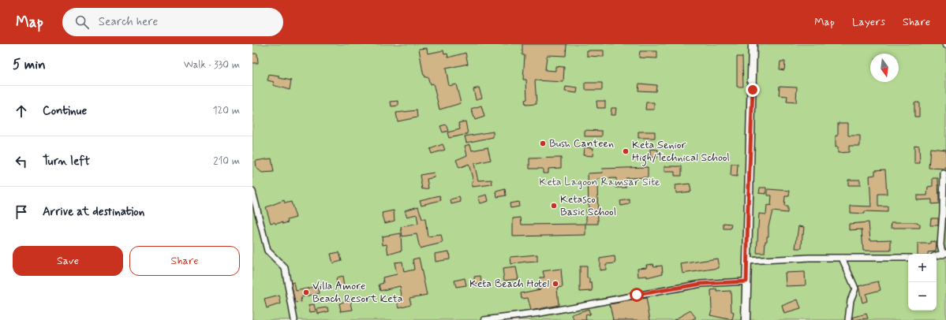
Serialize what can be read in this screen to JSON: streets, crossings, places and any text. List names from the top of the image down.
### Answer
{
  "parks": ["Keta Lagoon Ramsar Site"],
  "places": [
    "Bush Canteen",
    "Keta Senior High/Technical School",
    "Ketasco Basic School",
    "Keta Beach Hotel",
    "Villa Amore Beach Resort Keta"
  ],
  "north": "bottom",
  "page": {
    "header": "Map",
    "search": "Search here",
    "nav": ["Map", "Layers", "Share"],
    "heading": ["5 min", "Walk · 330 m"],
    "list": [
      ["Continue", "120 m"],
      ["Turn left", "210 m"],
      "Arrive at destination"
    ],
    "buttons": ["Save", "Share"],
    "map_buttons": ["+", "−"]
  }
}
